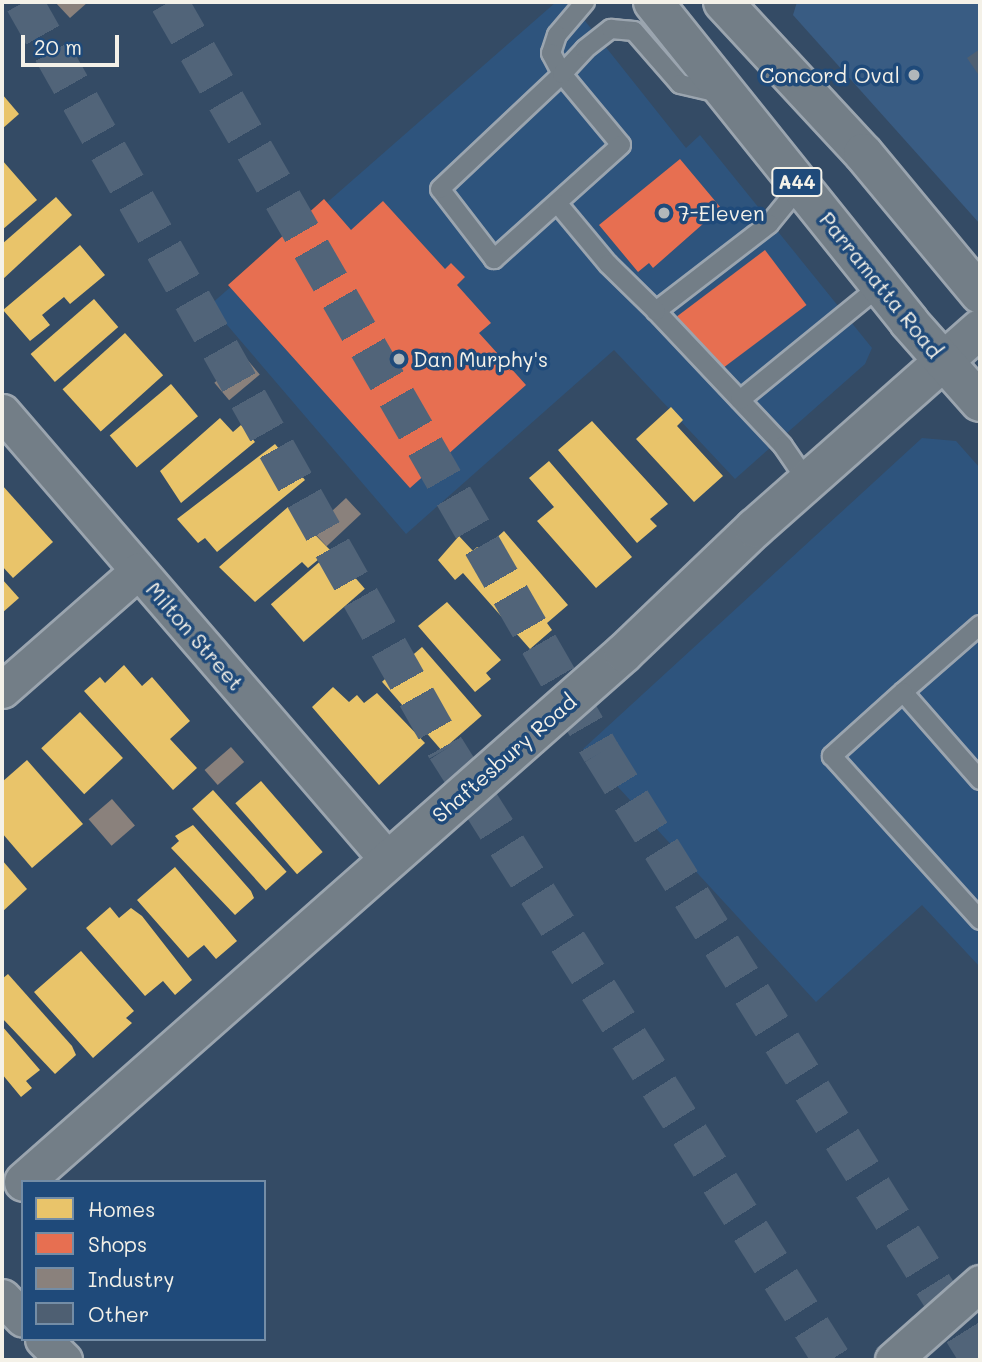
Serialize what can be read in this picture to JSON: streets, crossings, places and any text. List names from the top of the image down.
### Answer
{
  "streets": {
    "main road": ["A44", "Parramatta Road", "Shaftesbury Road"],
    "street": ["Milton Street"]
  },
  "crossings": [
    ["Parramatta Road", "Shaftesbury Road"],
    ["Milton Street", "Shaftesbury Road"]
  ],
  "places": ["Concord Oval", "7-Eleven", "Dan Murphy's"],
  "legend": [
    "Homes",
    "Shops",
    "Industry",
    "Other"
  ],
  "scale_bar": "20 m"
}
